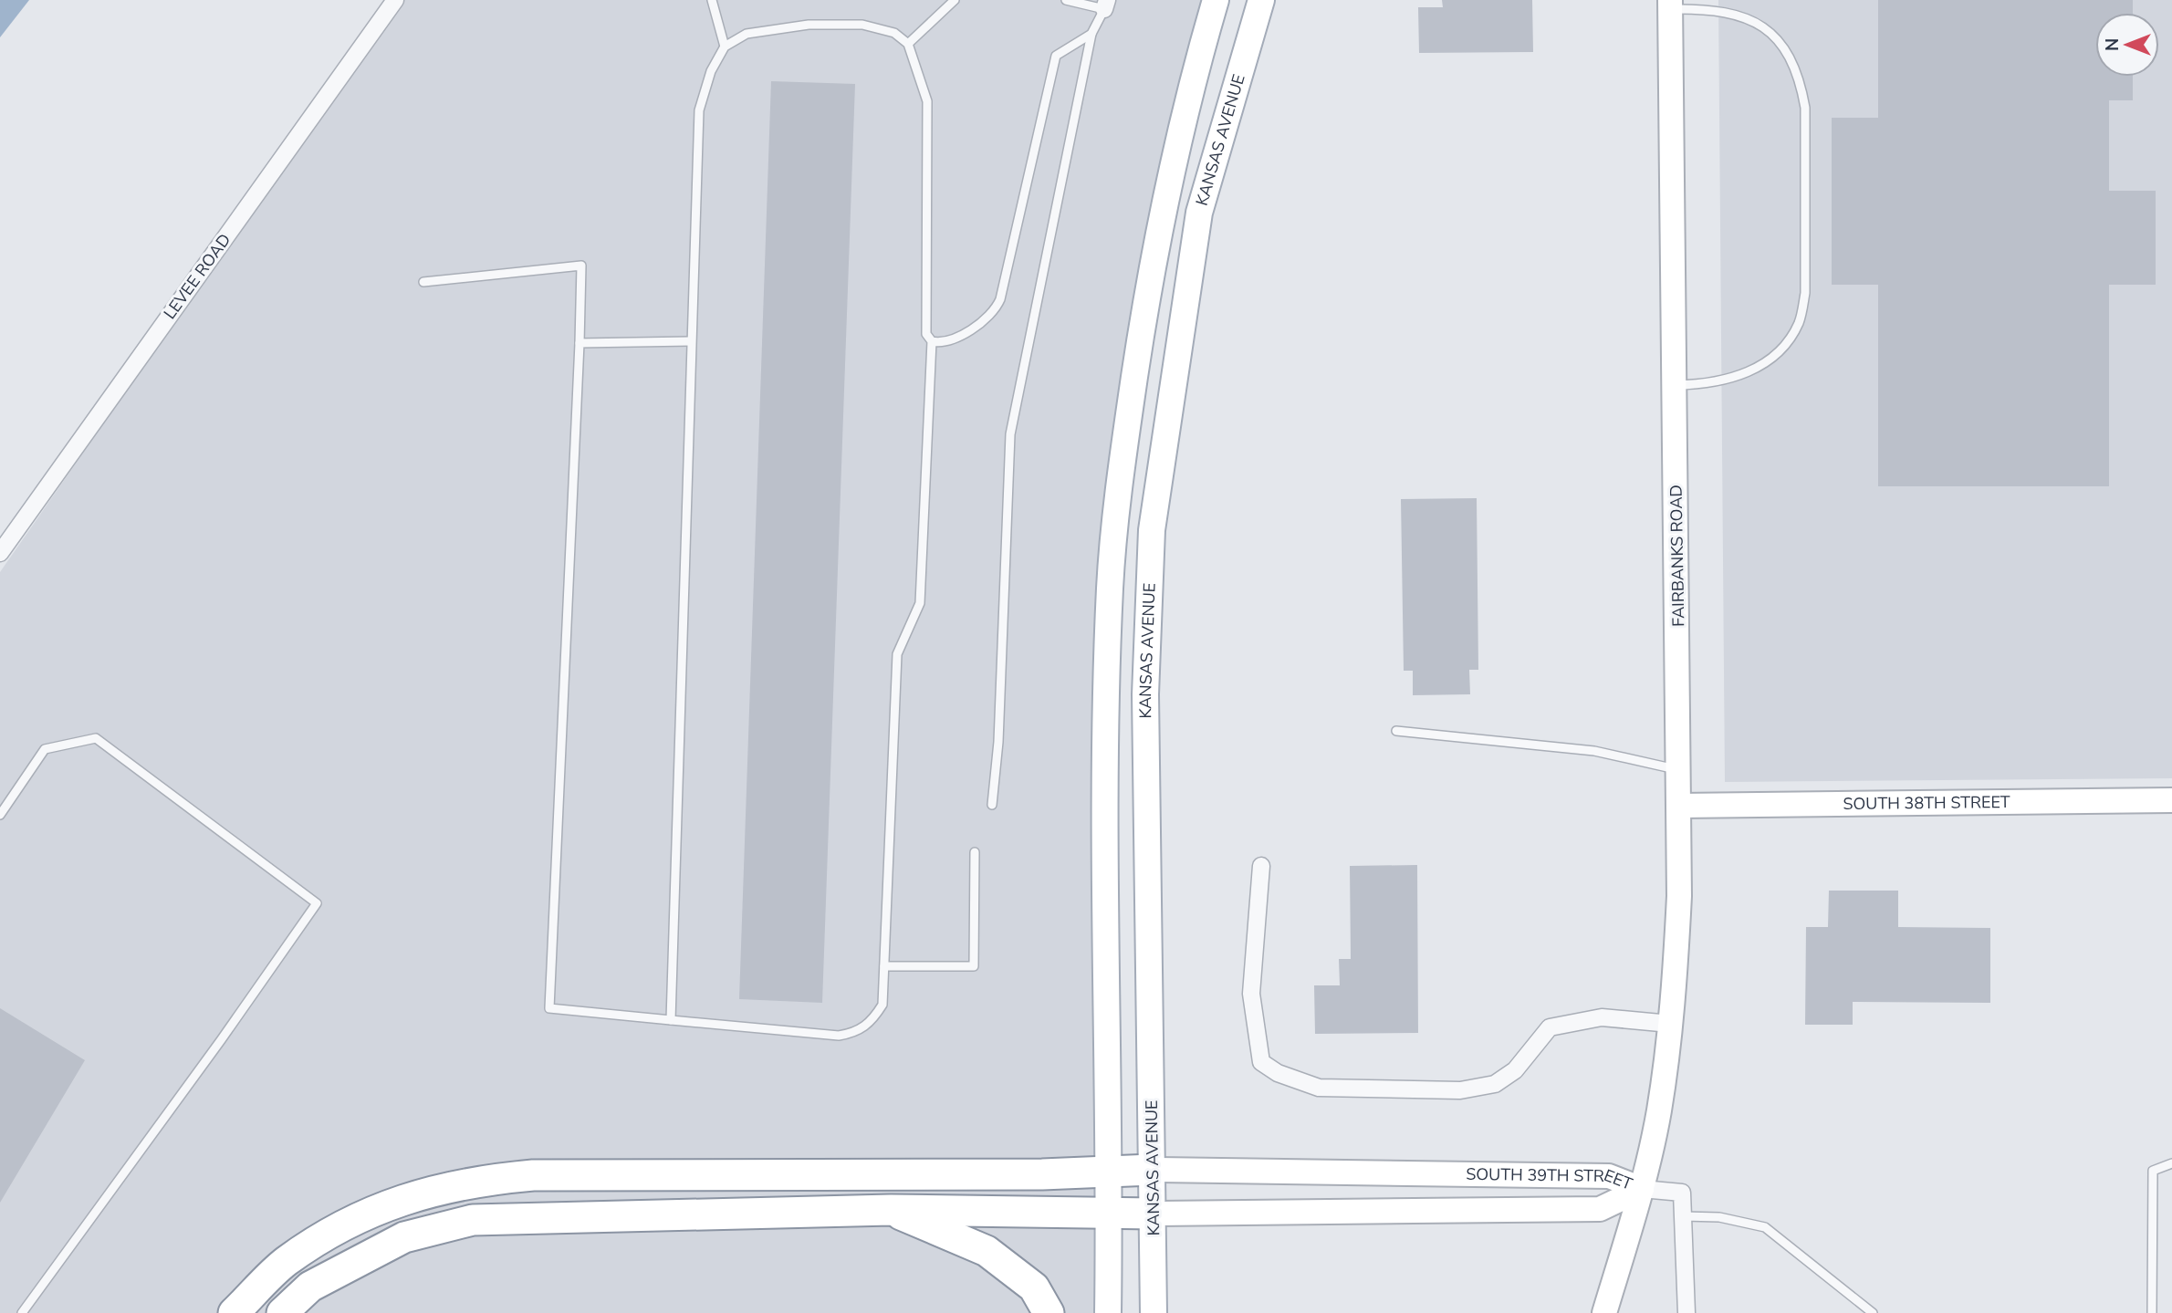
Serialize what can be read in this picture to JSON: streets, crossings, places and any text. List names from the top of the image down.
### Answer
{
  "streets": {
    "main road": ["KANSAS AVENUE"],
    "street": [
      "LEVEE ROAD",
      "FAIRBANKS ROAD",
      "SOUTH 38TH STREET",
      "SOUTH 39TH STREET"
    ]
  },
  "crossings": [
    ["KANSAS AVENUE", "SOUTH 39TH STREET"],
    ["FAIRBANKS ROAD", "SOUTH 38TH STREET"],
    ["FAIRBANKS ROAD", "SOUTH 39TH STREET"]
  ],
  "north": "left"
}
